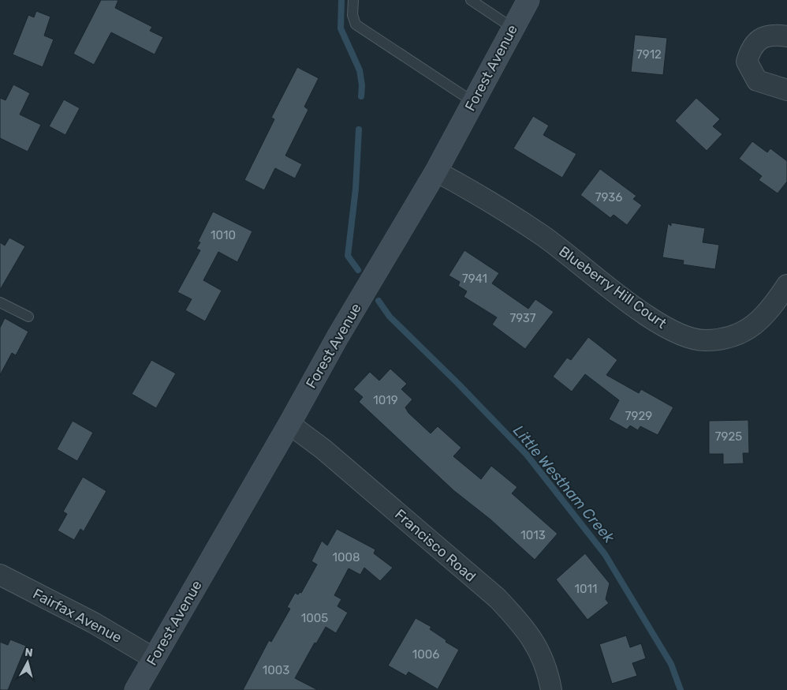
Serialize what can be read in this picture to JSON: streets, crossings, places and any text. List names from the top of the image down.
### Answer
{
  "streets": {
    "main road": ["Forest Avenue"],
    "street": ["Blueberry Hill Court", "Francisco Road", "Fairfax Avenue"]
  },
  "crossings": [
    ["Forest Avenue", "Blueberry Hill Court"],
    ["Forest Avenue", "Francisco Road"],
    ["Forest Avenue", "Fairfax Avenue"]
  ],
  "water": ["Little Westham Creek"],
  "house_numbers": [
    "7912",
    "7936",
    "1010",
    "7941",
    "7937",
    "1019",
    "7929",
    "7925",
    "1013",
    "1008",
    "1011",
    "1005",
    "1006",
    "1003"
  ],
  "north": "top"
}
